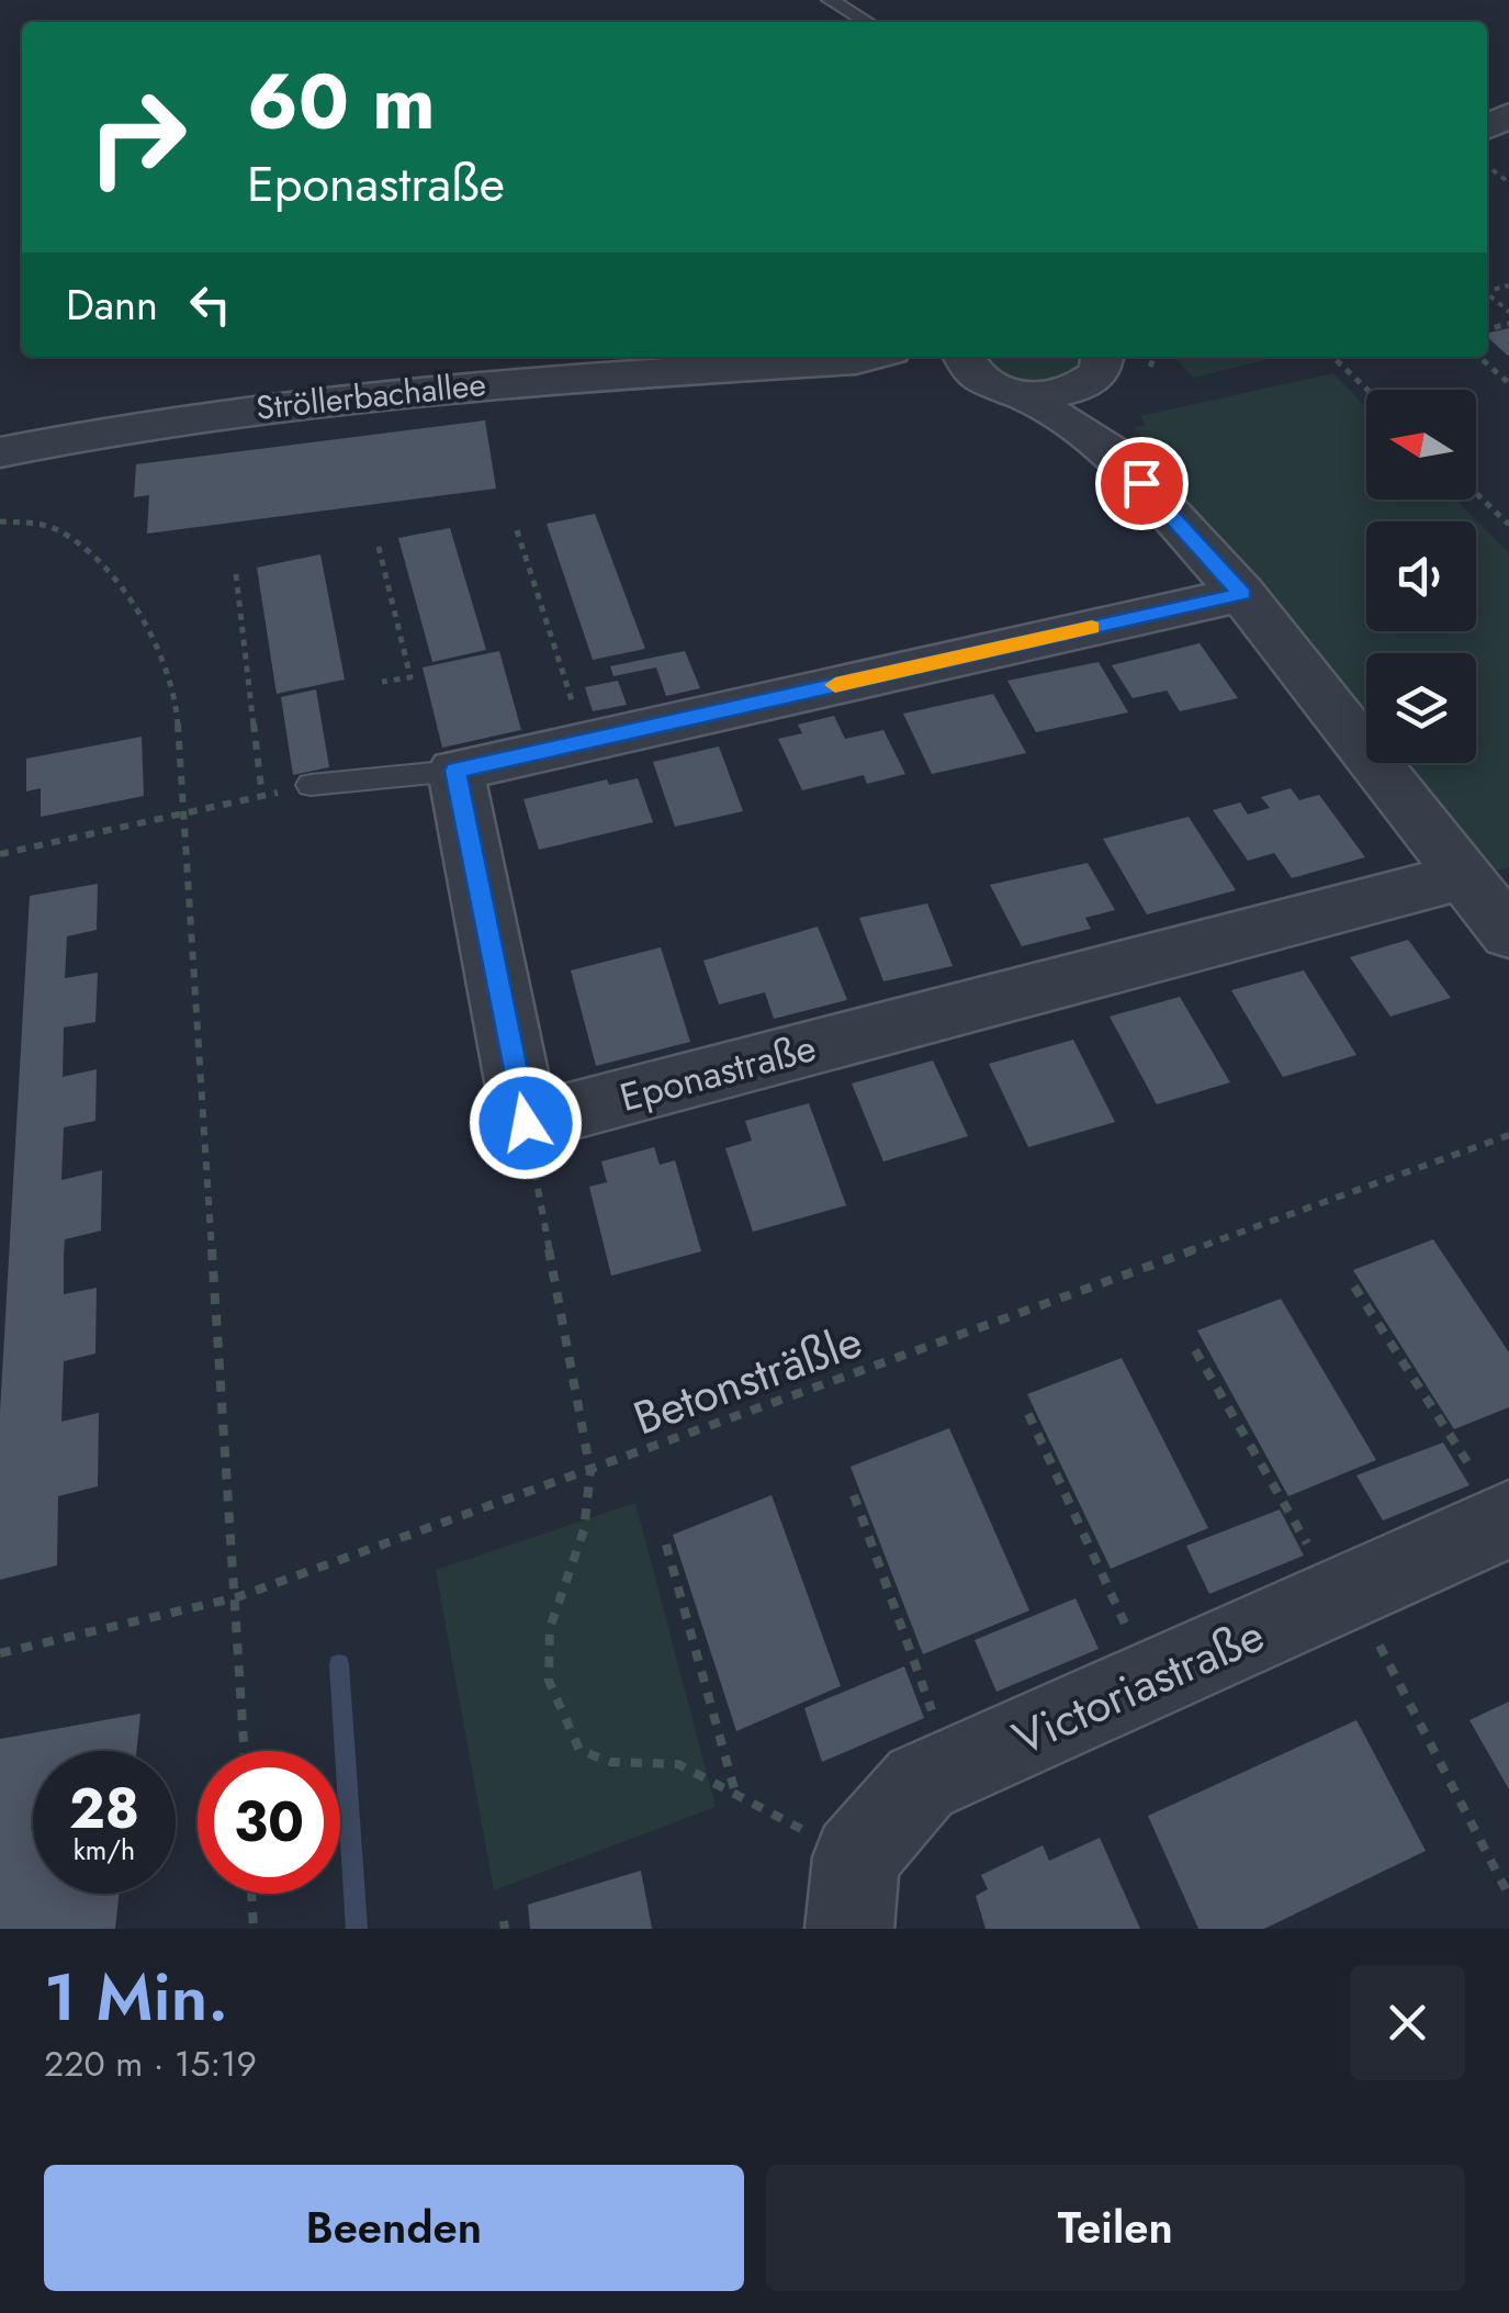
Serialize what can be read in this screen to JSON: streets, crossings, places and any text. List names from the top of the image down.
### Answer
{
  "streets": {
    "street": ["Ströllerbachallee", "Eponastraße", "Victoriastraße"],
    "path": ["Betonsträßle"]
  },
  "north": "left",
  "page": {
    "turn": ["60 m", "Eponastraße"],
    "then": "Dann",
    "speed": "28 km/h",
    "limit": "30",
    "heading": ["1 Min.", "220 m · 15:19"],
    "buttons": ["Beenden", "Teilen"]
  }
}
